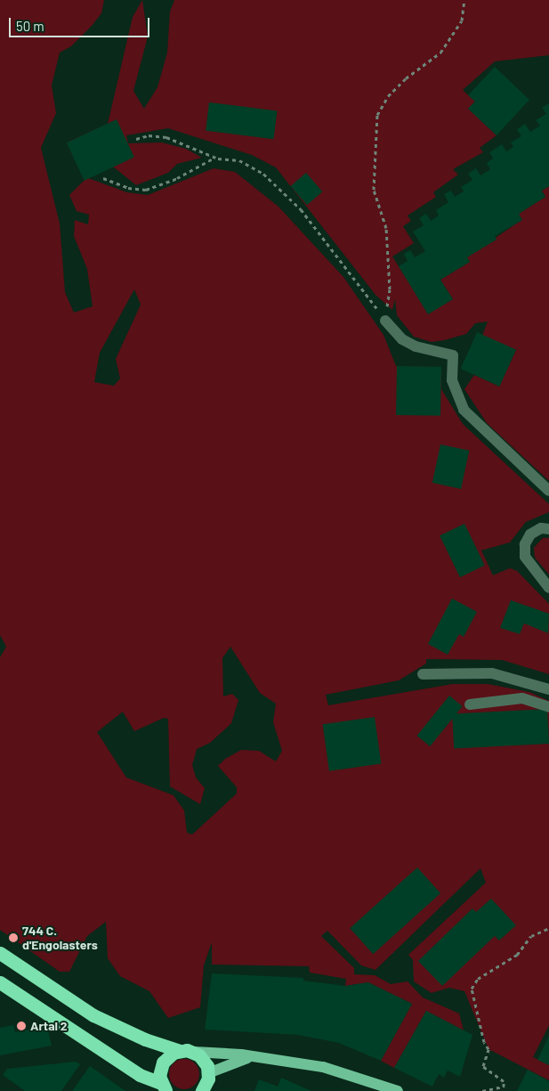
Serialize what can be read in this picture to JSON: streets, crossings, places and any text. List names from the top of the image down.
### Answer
{
  "places": ["744 C. d'Engolasters", "Artal 2"],
  "scale_bar": "50 m"
}
